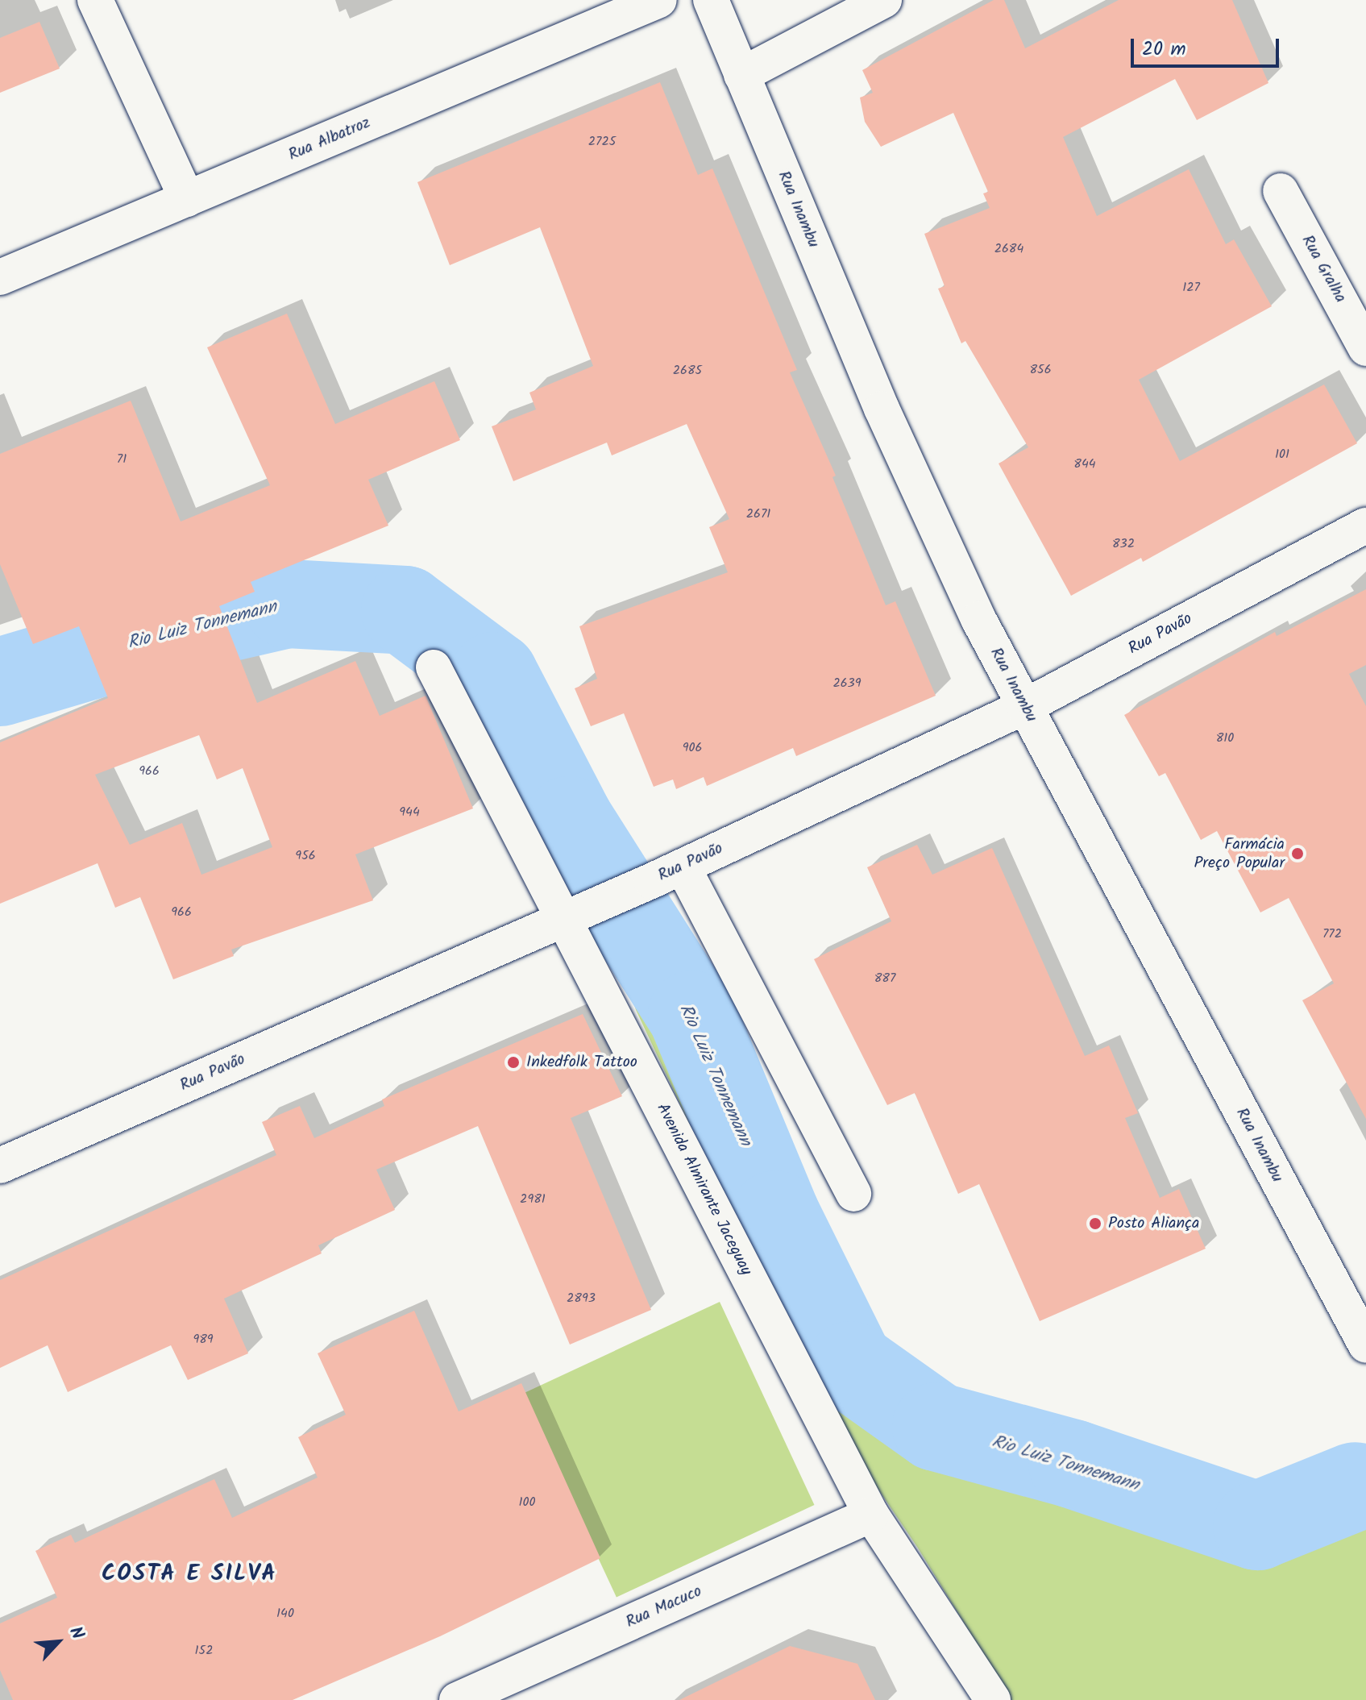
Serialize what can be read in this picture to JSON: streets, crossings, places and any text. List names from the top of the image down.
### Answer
{
  "streets": {
    "street": [
      "Rua Albatroz",
      "Rua Inambu",
      "Rua Gralha",
      "Rua Pavão",
      "Avenida Almirante Jaceguay",
      "Rua Macuco"
    ]
  },
  "crossings": [
    ["Rua Inambu", "Rua Pavão"],
    ["Rua Pavão", "Avenida Almirante Jaceguay"],
    ["Avenida Almirante Jaceguay", "Rua Macuco"]
  ],
  "districts": ["COSTA E SILVA"],
  "water": ["Rio Luiz Tonnemann"],
  "places": ["Farmácia Preço Popular", "Inkedfolk Tattoo", "Posto Aliança"],
  "house_numbers": [
    "2725",
    "2684",
    "127",
    "856",
    "2685",
    "101",
    "71",
    "844",
    "2671",
    "832",
    "2639",
    "810",
    "906",
    "966",
    "944",
    "956",
    "966",
    "772",
    "887",
    "2981",
    "2893",
    "989",
    "100",
    "140",
    "152"
  ],
  "scale_bar": "20 m",
  "north": "top right"
}
